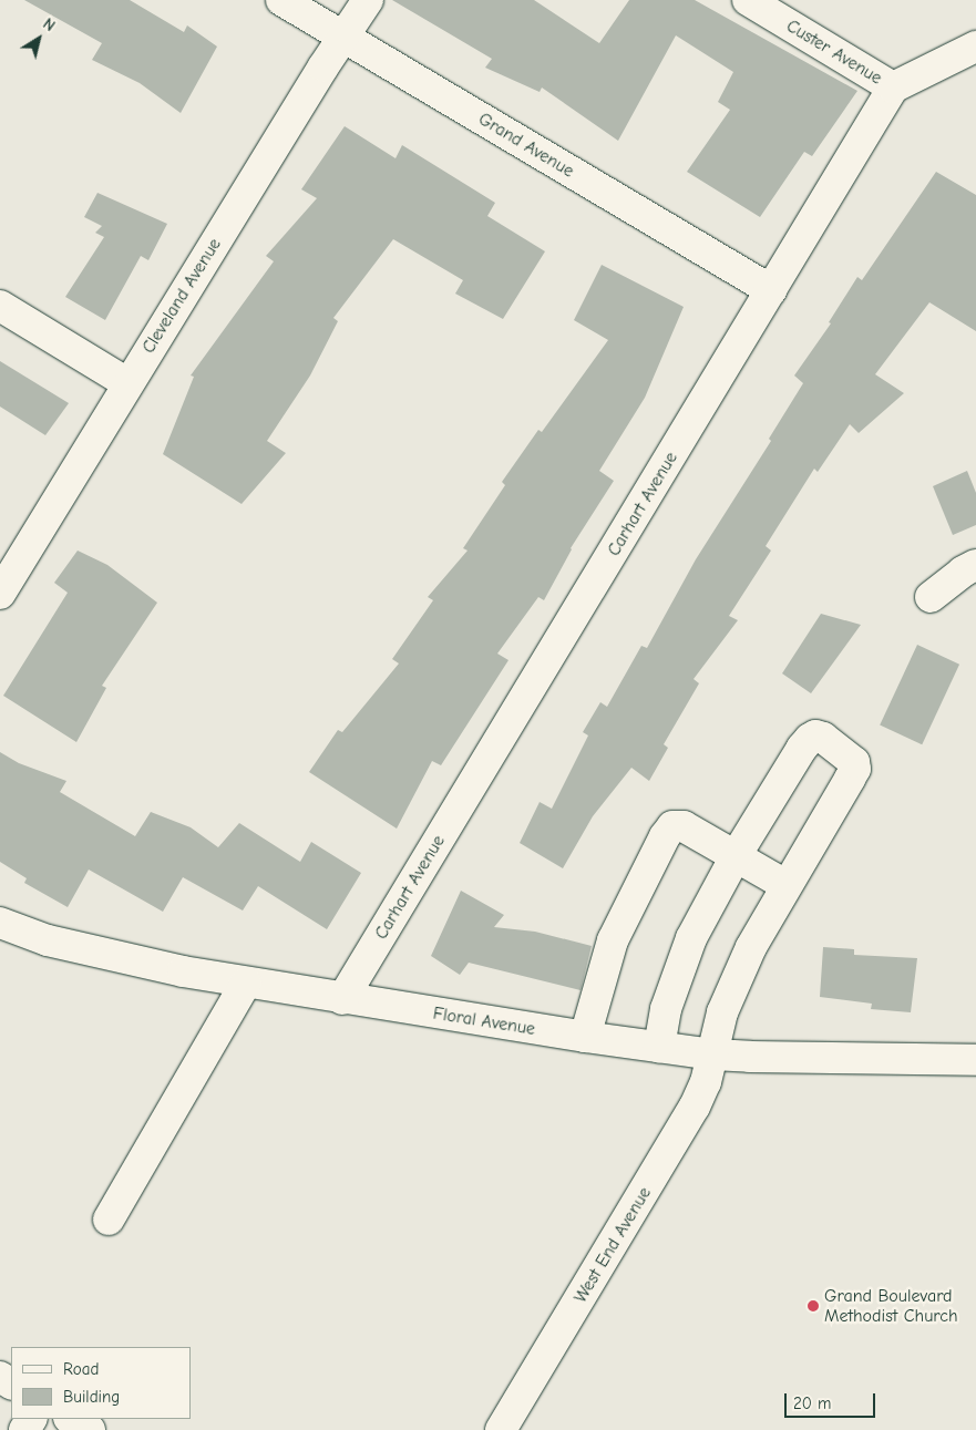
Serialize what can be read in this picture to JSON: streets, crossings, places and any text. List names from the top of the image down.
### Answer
{
  "streets": {
    "street": [
      "Custer Avenue",
      "Grand Avenue",
      "Cleveland Avenue",
      "Carhart Avenue",
      "Floral Avenue",
      "West End Avenue"
    ]
  },
  "crossings": [
    ["Custer Avenue", "Carhart Avenue"],
    ["Grand Avenue", "Cleveland Avenue"],
    ["Grand Avenue", "Carhart Avenue"],
    ["Carhart Avenue", "Floral Avenue"],
    ["Floral Avenue", "West End Avenue"]
  ],
  "places": ["Grand Boulevard Methodist Church"],
  "legend": ["Road", "Building"],
  "scale_bar": "20 m",
  "north": "top right"
}
